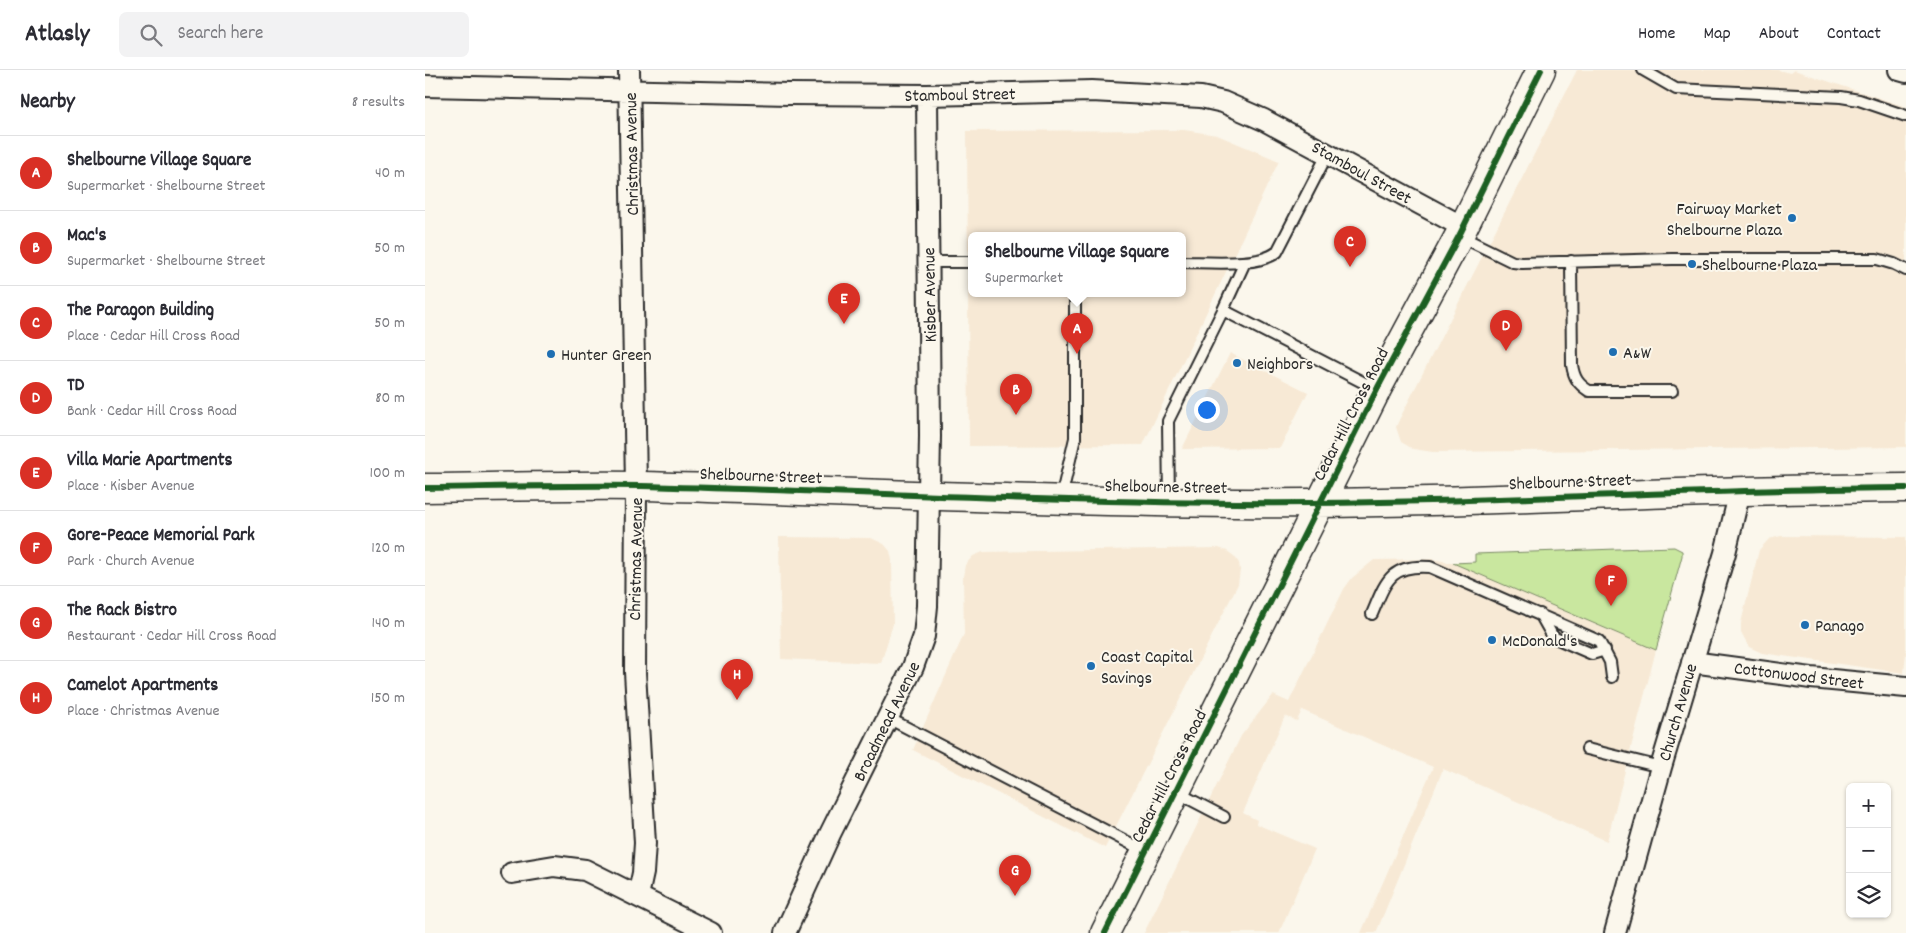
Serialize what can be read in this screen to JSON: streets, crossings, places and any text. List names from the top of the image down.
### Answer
{
  "streets": {
    "main road": ["Cedar Hill Cross Road", "Shelbourne Street"],
    "street": [
      "Stamboul Street",
      "Christmas Avenue",
      "Kisber Avenue",
      "Cottonwood Street",
      "Church Avenue",
      "Broadmead Avenue"
    ]
  },
  "crossings": [
    ["Stamboul Street", "Christmas Avenue"],
    ["Stamboul Street", "Kisber Avenue"],
    ["Stamboul Street", "Cedar Hill Cross Road"],
    ["Christmas Avenue", "Shelbourne Street"],
    ["Kisber Avenue", "Shelbourne Street"],
    ["Kisber Avenue", "Broadmead Avenue"],
    ["Cedar Hill Cross Road", "Shelbourne Street"],
    ["Shelbourne Street", "Church Avenue"],
    ["Shelbourne Street", "Broadmead Avenue"],
    ["Cottonwood Street", "Church Avenue"]
  ],
  "places": [
    "Fairway Market Shelbourne Plaza",
    "Shelbourne Plaza",
    "A&W",
    "Hunter Green",
    "Neighbors",
    "Panago",
    "McDonald's",
    "Coast Capital Savings"
  ],
  "page": {
    "header": "Atlasly",
    "search": "Search here",
    "nav": [
      "Home",
      "Map",
      "About",
      "Contact"
    ],
    "heading": ["Nearby", "8 results"],
    "list": [
      {
        "mark": "A",
        "name": "Shelbourne Village Square",
        "note": "Supermarket · Shelbourne Street",
        "value": "40 m"
      },
      {
        "mark": "B",
        "name": "Mac's",
        "note": "Supermarket · Shelbourne Street",
        "value": "50 m"
      },
      {
        "mark": "C",
        "name": "The Paragon Building",
        "note": "Place · Cedar Hill Cross Road",
        "value": "50 m"
      },
      {
        "mark": "D",
        "name": "TD",
        "note": "Bank · Cedar Hill Cross Road",
        "value": "80 m"
      },
      {
        "mark": "E",
        "name": "Villa Marie Apartments",
        "note": "Place · Kisber Avenue",
        "value": "100 m"
      },
      {
        "mark": "F",
        "name": "Gore-Peace Memorial Park",
        "note": "Park · Church Avenue",
        "value": "120 m"
      },
      {
        "mark": "G",
        "name": "The Rack Bistro",
        "note": "Restaurant · Cedar Hill Cross Road",
        "value": "140 m"
      },
      {
        "mark": "H",
        "name": "Camelot Apartments",
        "note": "Place · Christmas Avenue",
        "value": "150 m"
      }
    ],
    "pins": [
      "C",
      "E",
      "D",
      "A",
      "B",
      "F",
      "H",
      "G"
    ],
    "popup": ["Shelbourne Village Square", "Supermarket"],
    "map_buttons": ["+", "−"]
  }
}
